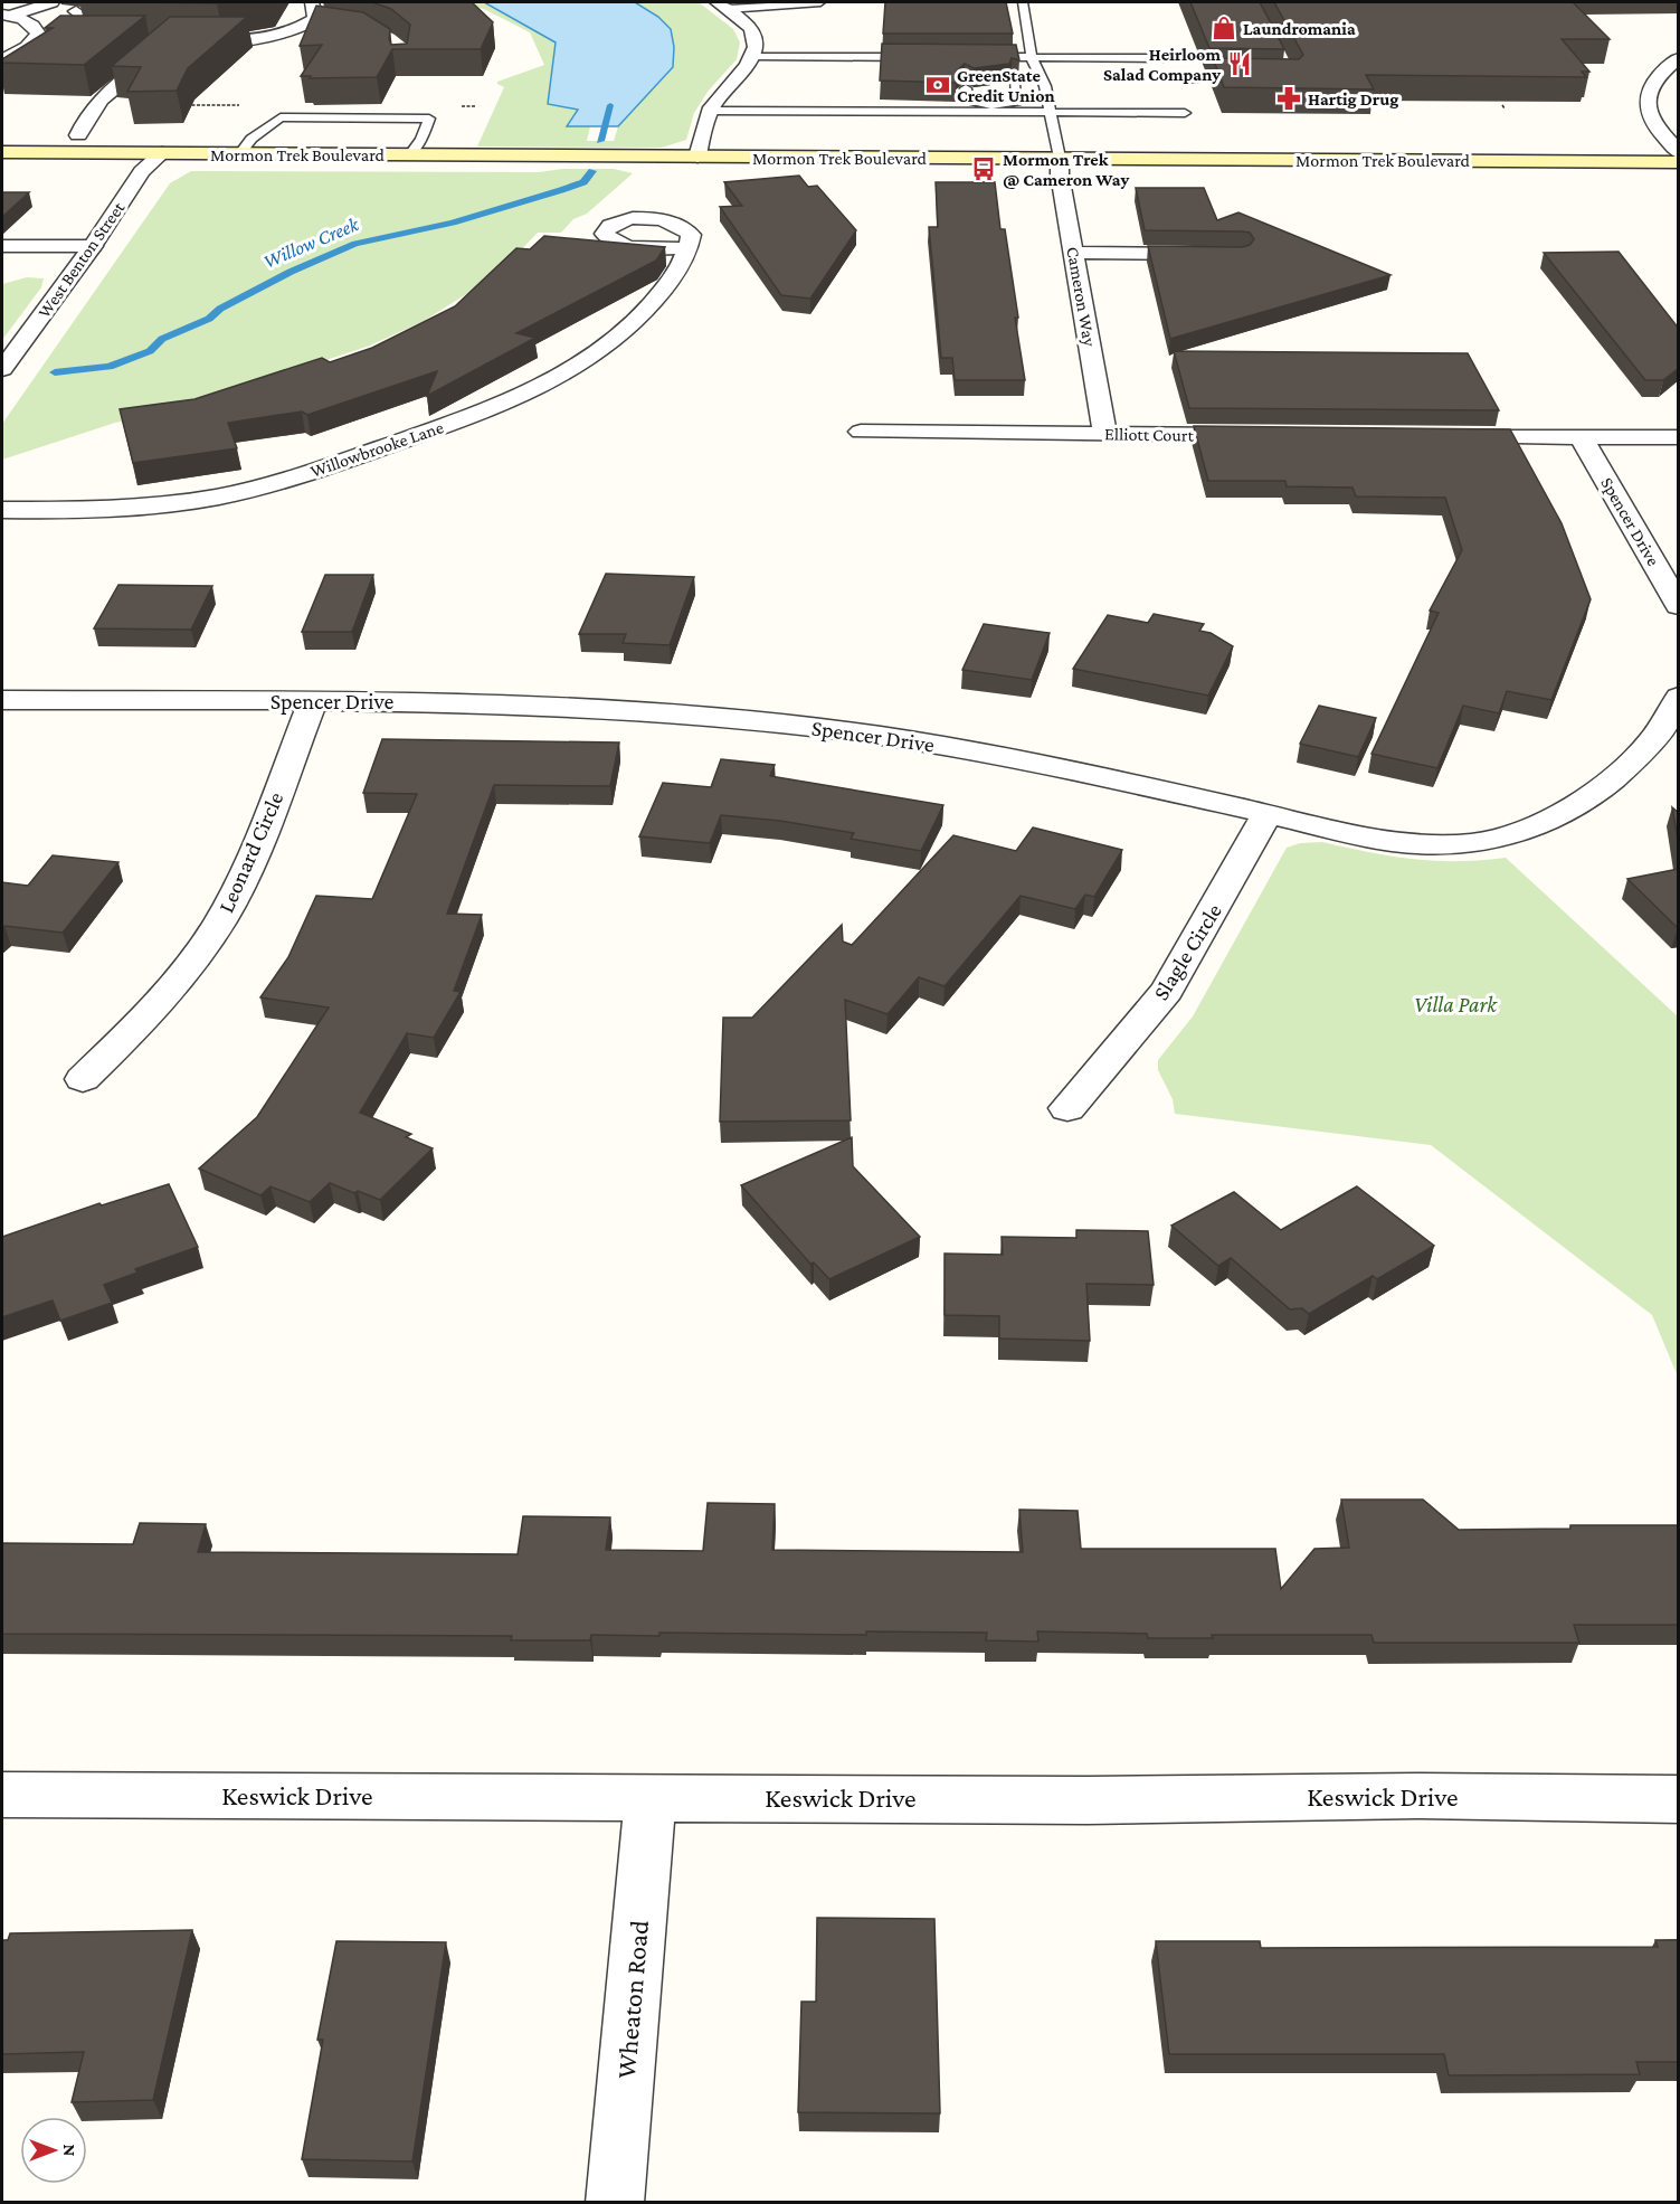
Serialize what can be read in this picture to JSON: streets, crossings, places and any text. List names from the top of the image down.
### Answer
{
  "streets": {
    "main road": ["Mormon Trek Boulevard"],
    "street": [
      "West Benton Street",
      "Cameron Way",
      "Elliott Court",
      "Willowbrooke Lane",
      "Spencer Drive",
      "Leonard Circle",
      "Slagle Circle",
      "Keswick Drive",
      "Wheaton Road"
    ]
  },
  "crossings": [
    ["Mormon Trek Boulevard", "West Benton Street"],
    ["Mormon Trek Boulevard", "Cameron Way"],
    ["Cameron Way", "Elliott Court"],
    ["Spencer Drive", "Leonard Circle"],
    ["Spencer Drive", "Slagle Circle"],
    ["Keswick Drive", "Wheaton Road"]
  ],
  "water": ["Willow Creek"],
  "parks": ["Villa Park"],
  "places": {
    "shop": ["Laundromania"],
    "restaurant": ["Heirloom Salad Company"],
    "bank": ["GreenState Credit Union"],
    "pharmacy": ["Hartig Drug"],
    "bus stop": ["Mormon Trek @ Cameron Way"]
  },
  "north": "right"
}
